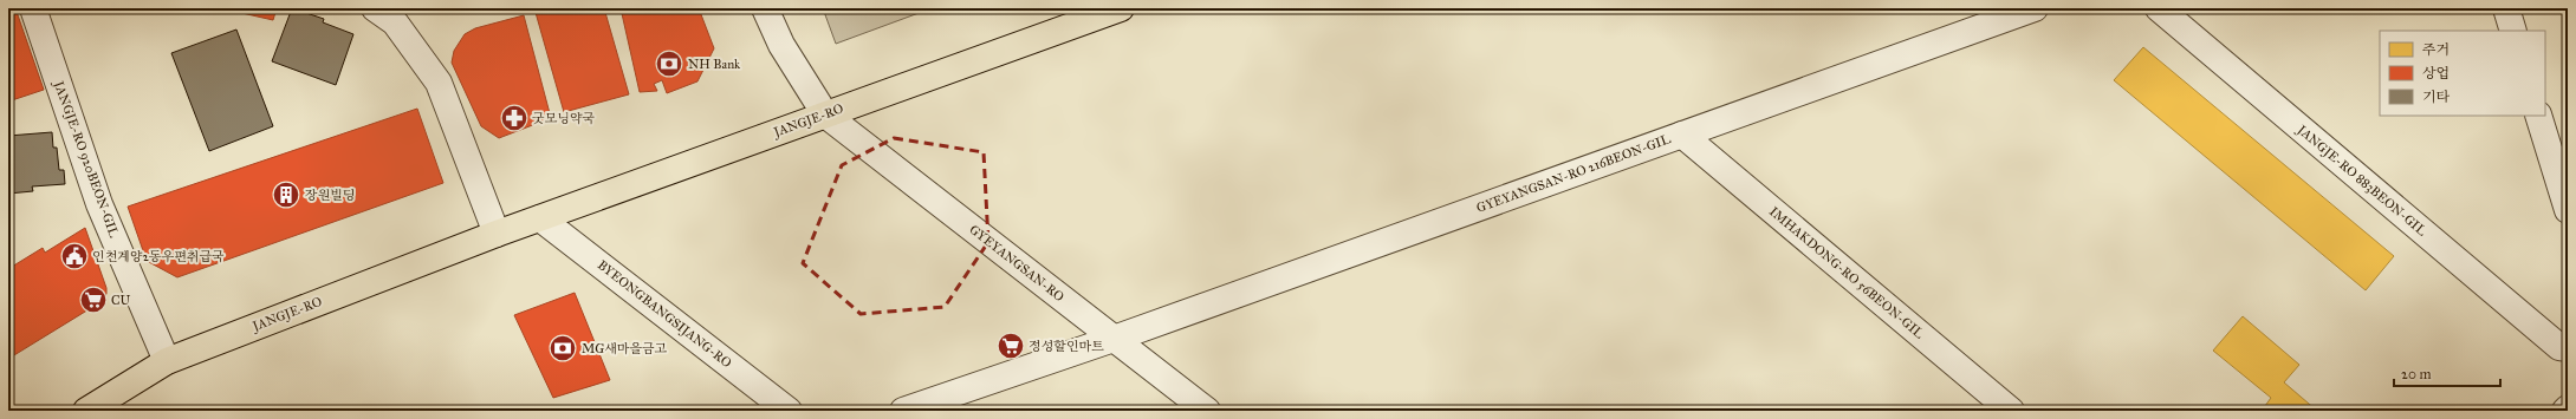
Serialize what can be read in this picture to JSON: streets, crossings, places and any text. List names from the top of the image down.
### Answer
{
  "streets": {
    "main road": ["JANGJE-RO"],
    "street": [
      "JANGJE-RO 920BEON-GIL",
      "GYEYANGSAN-RO 216BEON-GIL",
      "JANGJE-RO 883BEON-GIL",
      "GYEYANGSAN-RO",
      "IMHAKDONG-RO 56BEON-GIL",
      "BYEONGBANGSIJANG-RO"
    ]
  },
  "crossings": [
    ["JANGJE-RO", "JANGJE-RO 920BEON-GIL"],
    ["JANGJE-RO", "GYEYANGSAN-RO"],
    ["JANGJE-RO", "BYEONGBANGSIJANG-RO"],
    ["GYEYANGSAN-RO 216BEON-GIL", "GYEYANGSAN-RO"],
    ["GYEYANGSAN-RO 216BEON-GIL", "IMHAKDONG-RO 56BEON-GIL"]
  ],
  "places": {
    "bank": ["NH Bank", "MG새마을금고"],
    "pharmacy": ["굿모닝약국"],
    "building": ["장원빌딩"],
    "public building": ["인천계양2동우편취급국"],
    "supermarket": ["CU", "정성할인마트"]
  },
  "legend": ["주거", "상업", "기타"],
  "scale_bar": "20 m"
}
